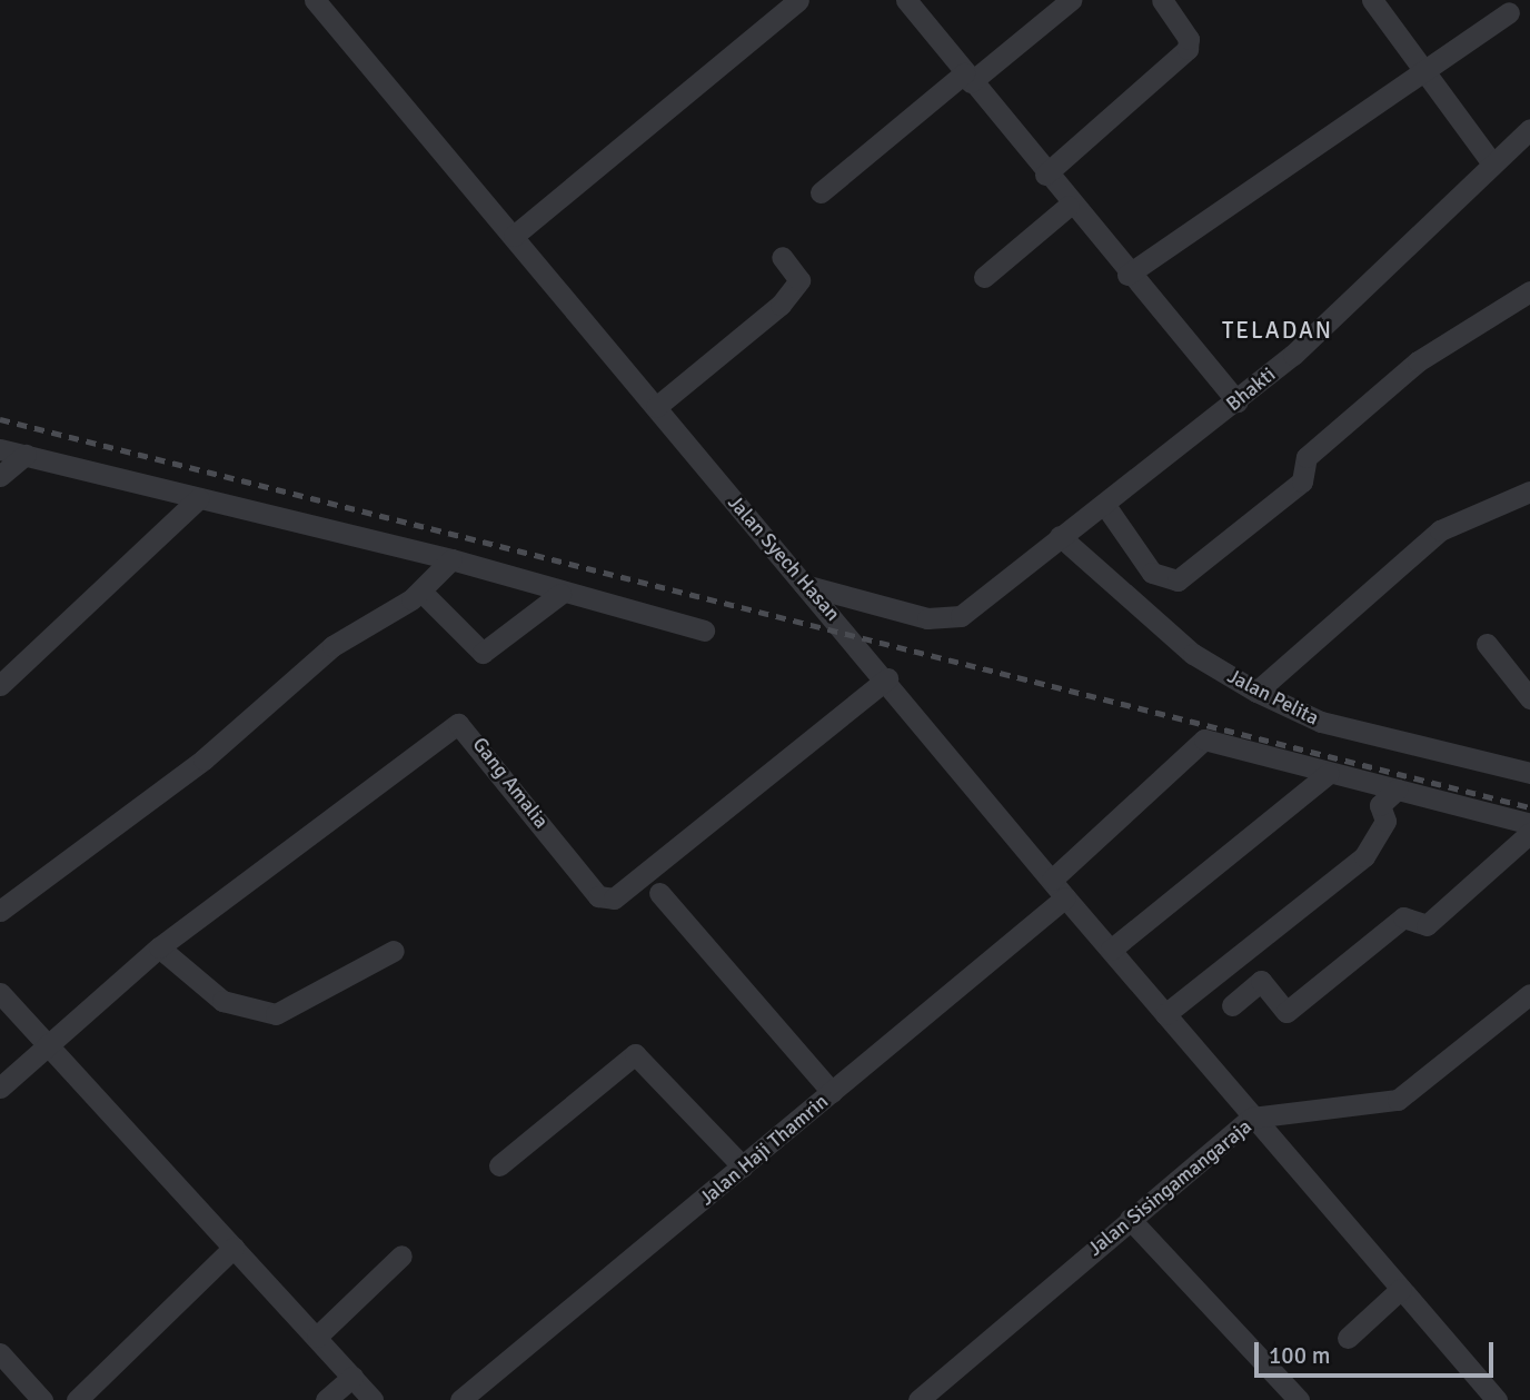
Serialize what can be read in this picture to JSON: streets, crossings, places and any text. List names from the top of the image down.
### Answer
{
  "streets": {
    "street": [
      "Bhakti",
      "Jalan Syech Hasan",
      "Jalan Pelita",
      "Gang Amalia",
      "Jalan Haji Thamrin",
      "Jalan Sisingamangaraja"
    ]
  },
  "crossings": [
    ["Bhakti", "Jalan Syech Hasan"],
    ["Bhakti", "Jalan Pelita"],
    ["Jalan Syech Hasan", "Gang Amalia"],
    ["Jalan Syech Hasan", "Jalan Haji Thamrin"],
    ["Jalan Syech Hasan", "Jalan Sisingamangaraja"]
  ],
  "districts": ["TELADAN"],
  "scale_bar": "100 m"
}
